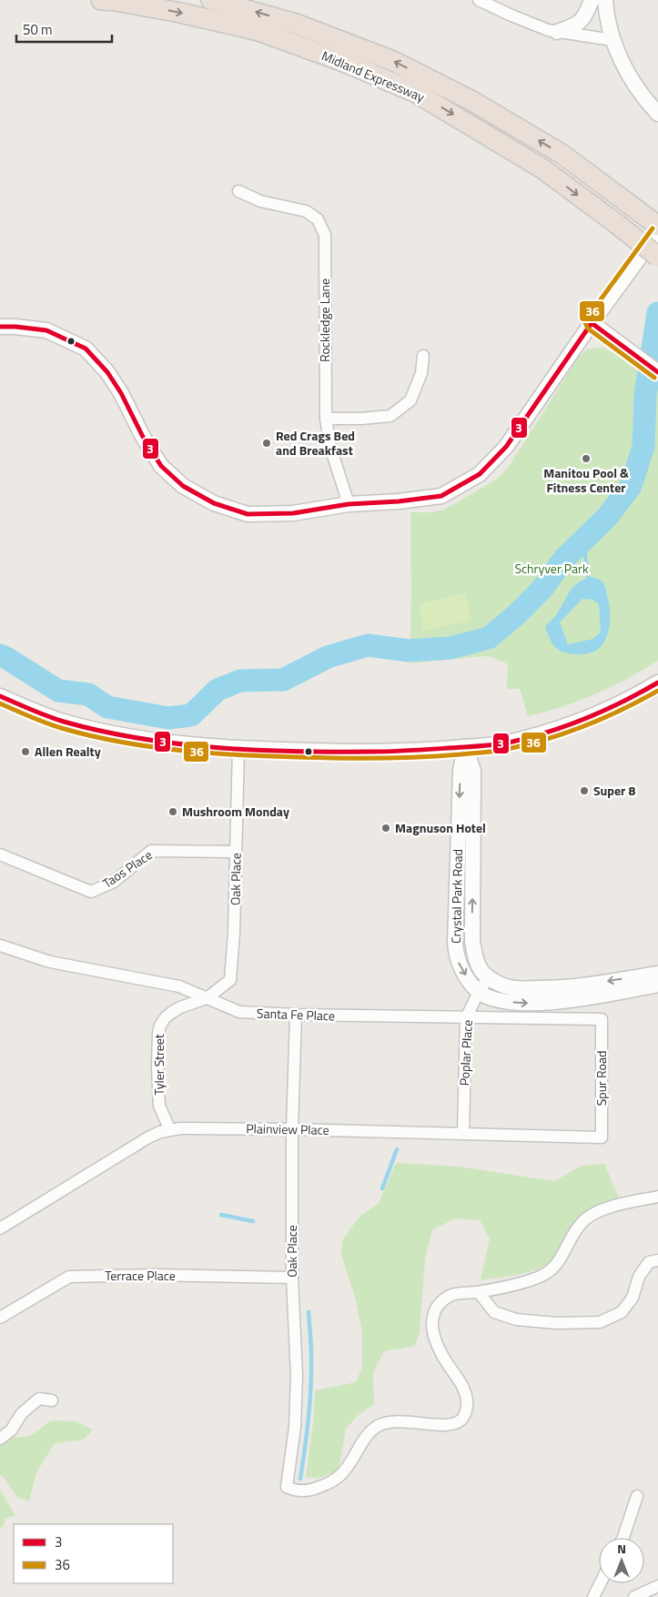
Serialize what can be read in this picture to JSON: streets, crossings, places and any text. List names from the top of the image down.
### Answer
{
  "streets": {
    "highway": ["Midland Expressway"],
    "street": [
      "Rockledge Lane",
      "Taos Place",
      "Oak Place",
      "Crystal Park Road",
      "Santa Fe Place",
      "Poplar Place",
      "Tyler Street",
      "Spur Road",
      "Plainview Place",
      "Terrace Place"
    ]
  },
  "crossings": [
    ["Taos Place", "Oak Place"],
    ["Oak Place", "Santa Fe Place"],
    ["Oak Place", "Tyler Street"],
    ["Oak Place", "Plainview Place"],
    ["Oak Place", "Terrace Place"],
    ["Crystal Park Road", "Poplar Place"],
    ["Santa Fe Place", "Poplar Place"],
    ["Santa Fe Place", "Tyler Street"],
    ["Santa Fe Place", "Spur Road"],
    ["Poplar Place", "Plainview Place"],
    ["Tyler Street", "Plainview Place"],
    ["Spur Road", "Plainview Place"]
  ],
  "parks": ["Schryver Park"],
  "places": [
    "Red Crags Bed and Breakfast",
    "Manitou Pool & Fitness Center",
    "Allen Realty",
    "Super 8",
    "Mushroom Monday",
    "Magnuson Hotel"
  ],
  "lines": ["transit line 36", "transit line 3"],
  "legend": ["3", "36"],
  "scale_bar": "50 m",
  "north": "top"
}
